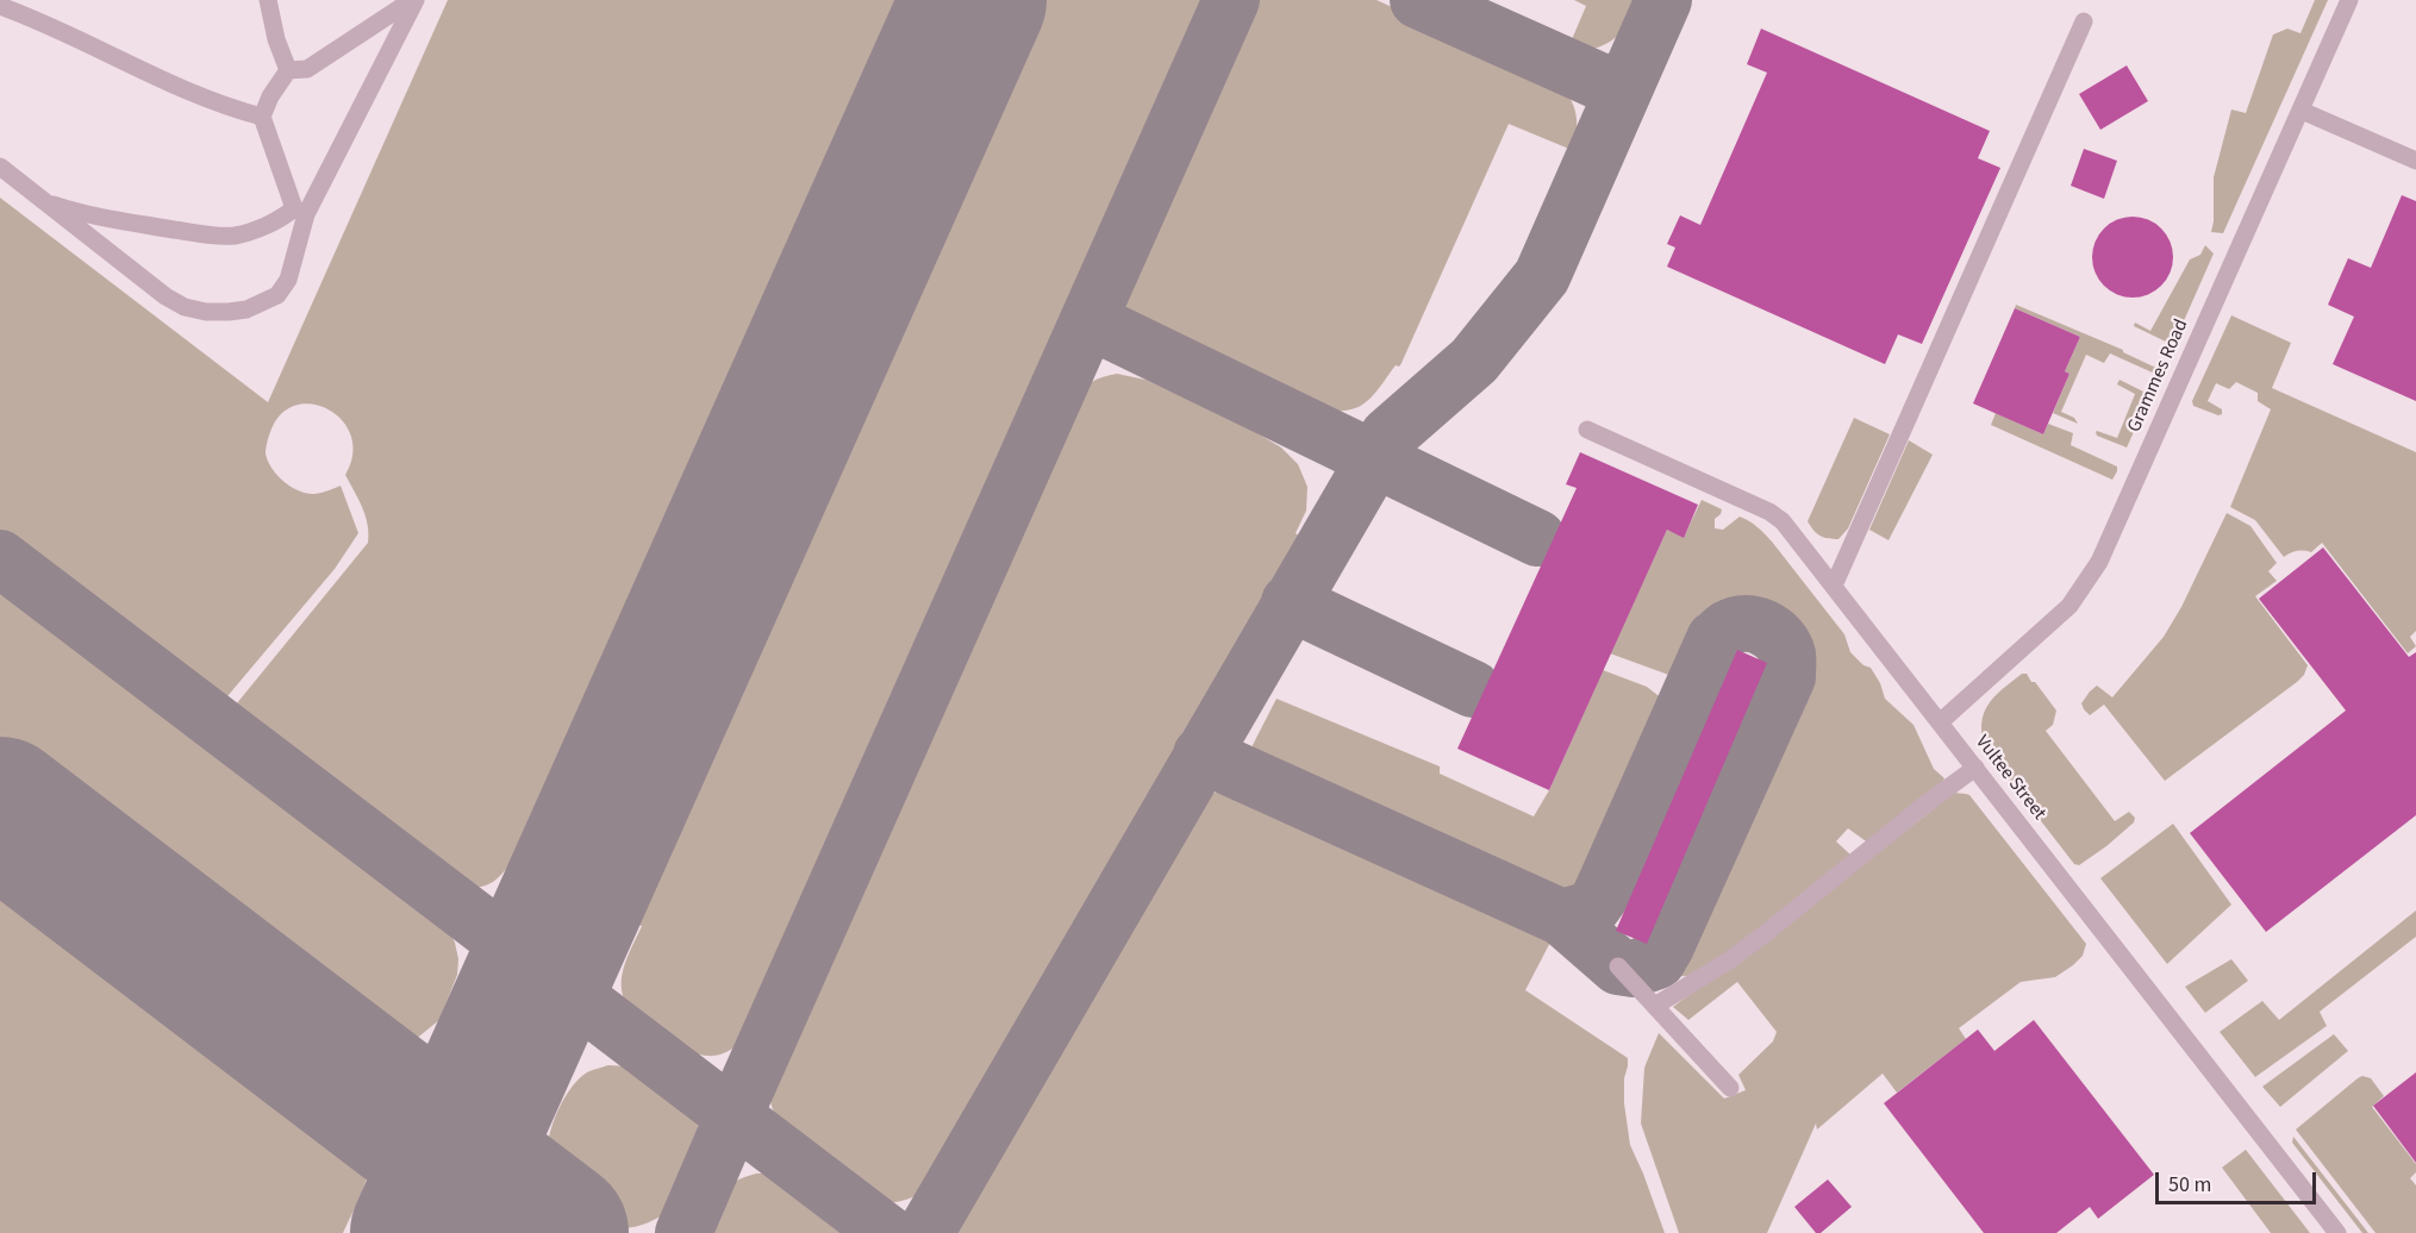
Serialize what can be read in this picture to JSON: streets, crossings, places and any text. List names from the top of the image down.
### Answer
{
  "streets": {
    "street": ["Grammes Road", "Vultee Street"]
  },
  "crossings": [
    ["Grammes Road", "Vultee Street"]
  ],
  "scale_bar": "50 m"
}
